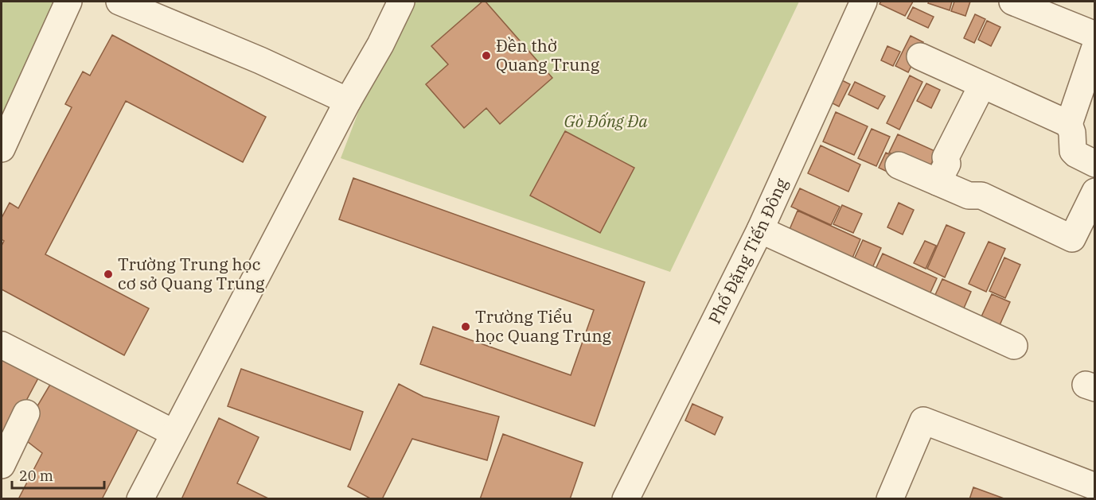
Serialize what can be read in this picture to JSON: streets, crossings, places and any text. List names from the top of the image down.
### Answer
{
  "streets": {
    "street": ["Phố Đặng Tiến Đông"]
  },
  "parks": ["Gò Đống Đa"],
  "places": ["Đền thờ Quang Trung", "Trường Trung học cơ sở Quang Trung", "Trường Tiểu học Quang Trung"],
  "scale_bar": "20 m"
}
